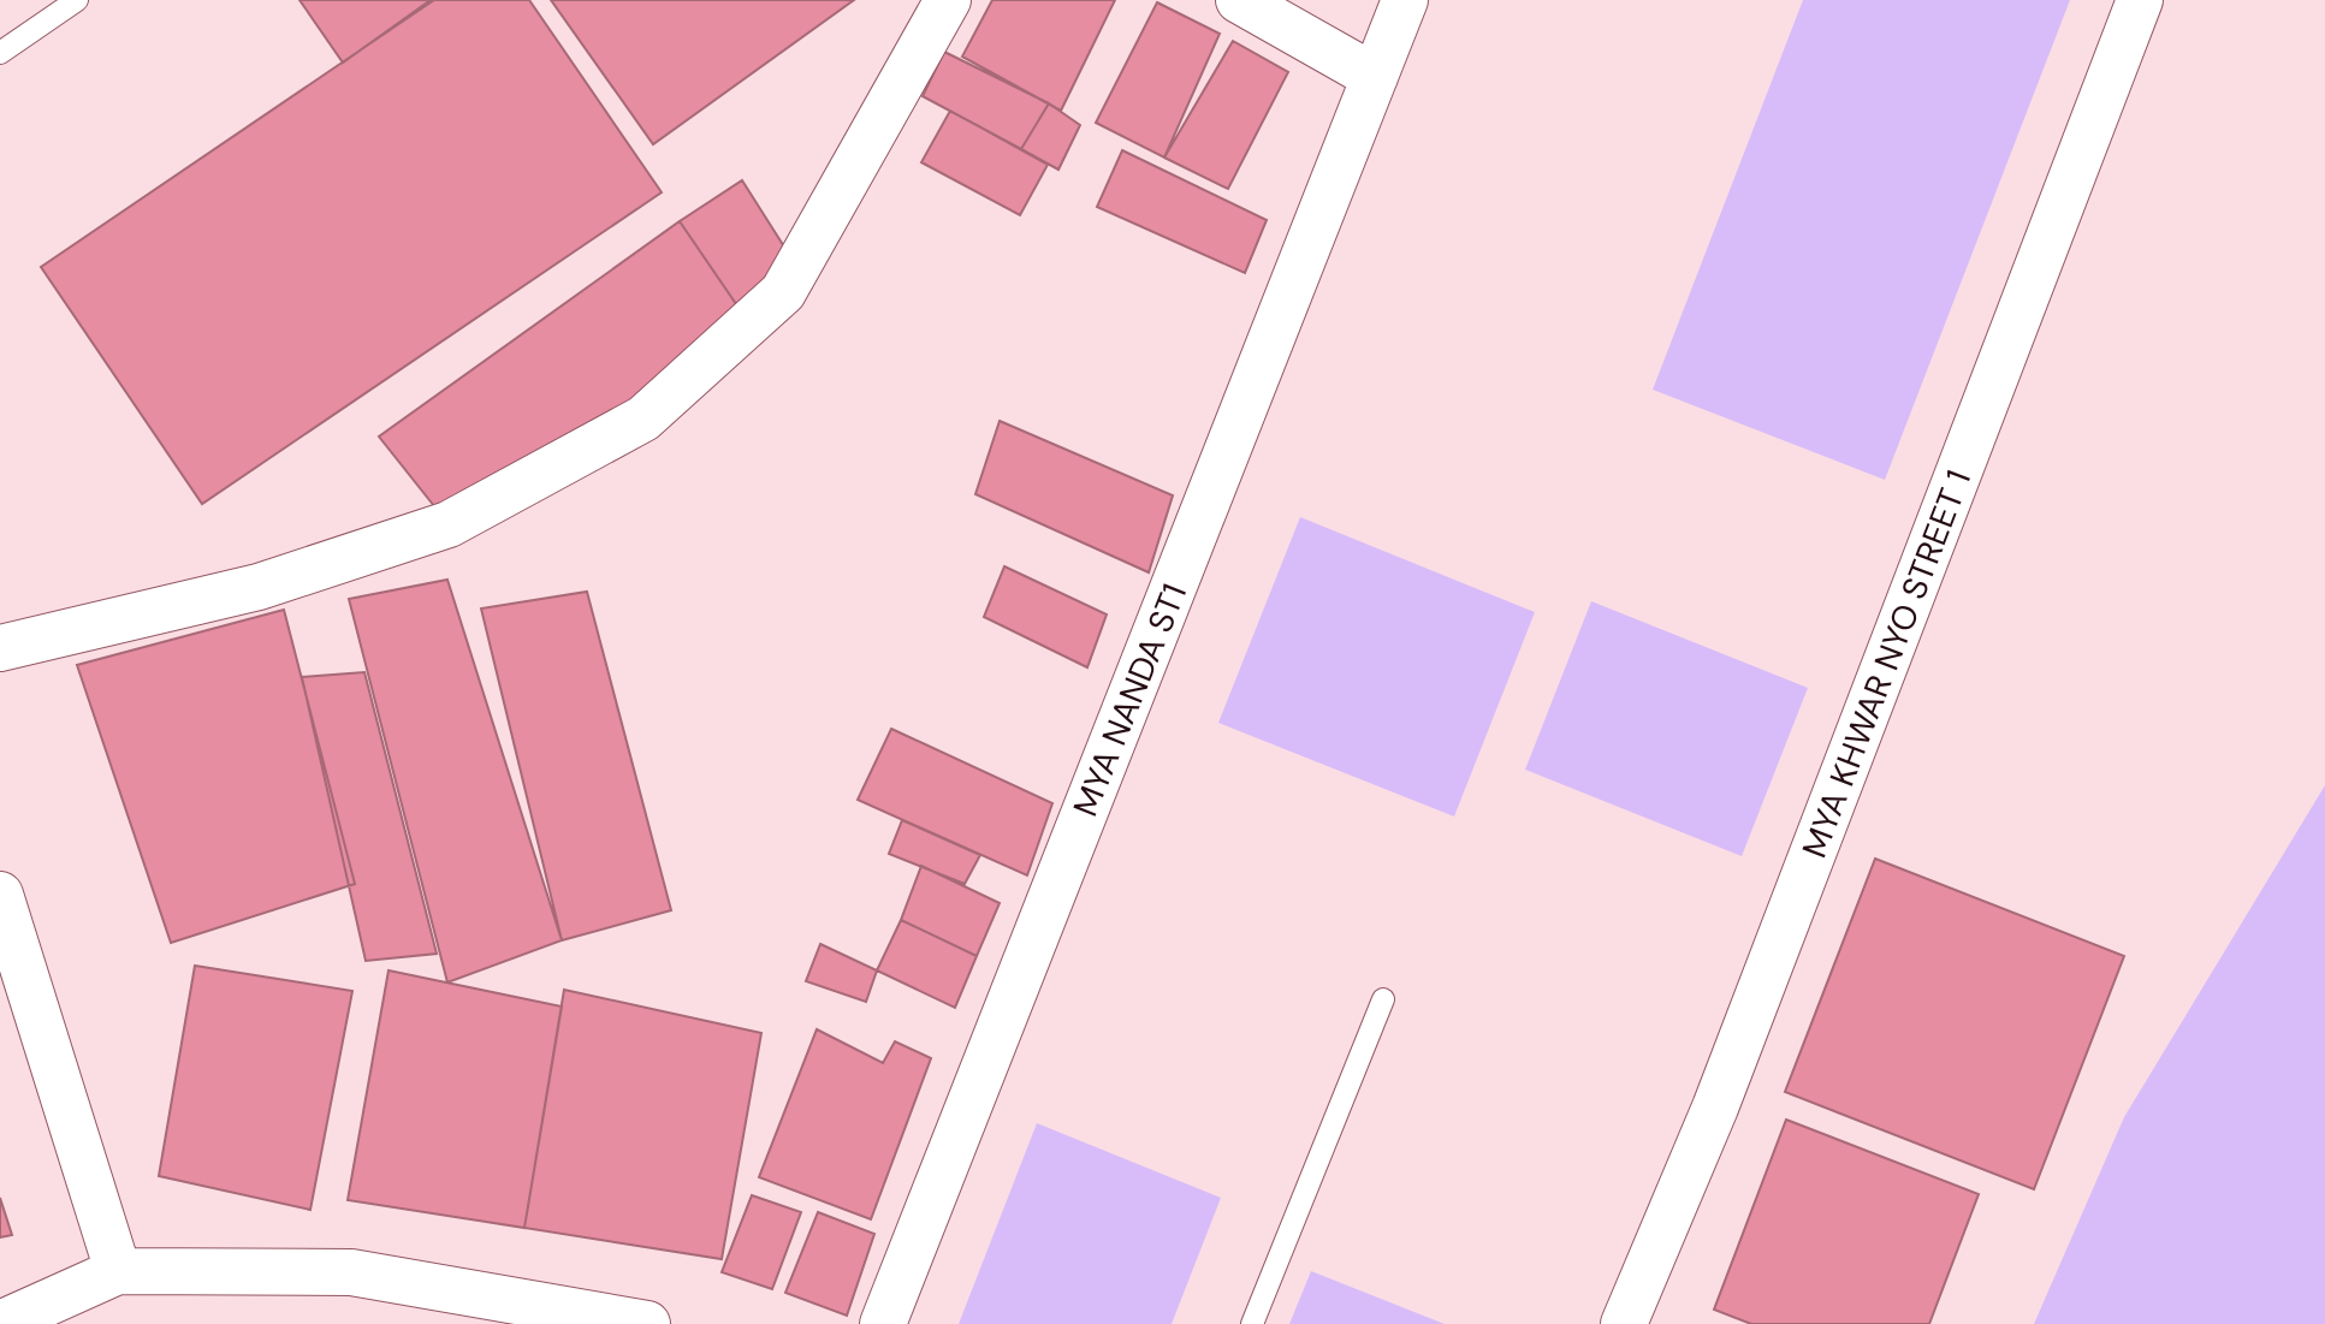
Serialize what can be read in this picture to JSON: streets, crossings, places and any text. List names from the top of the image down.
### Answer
{
  "streets": {
    "street": ["MYA KHWAR NYO STREET 1", "MYA NANDA ST1"]
  }
}
